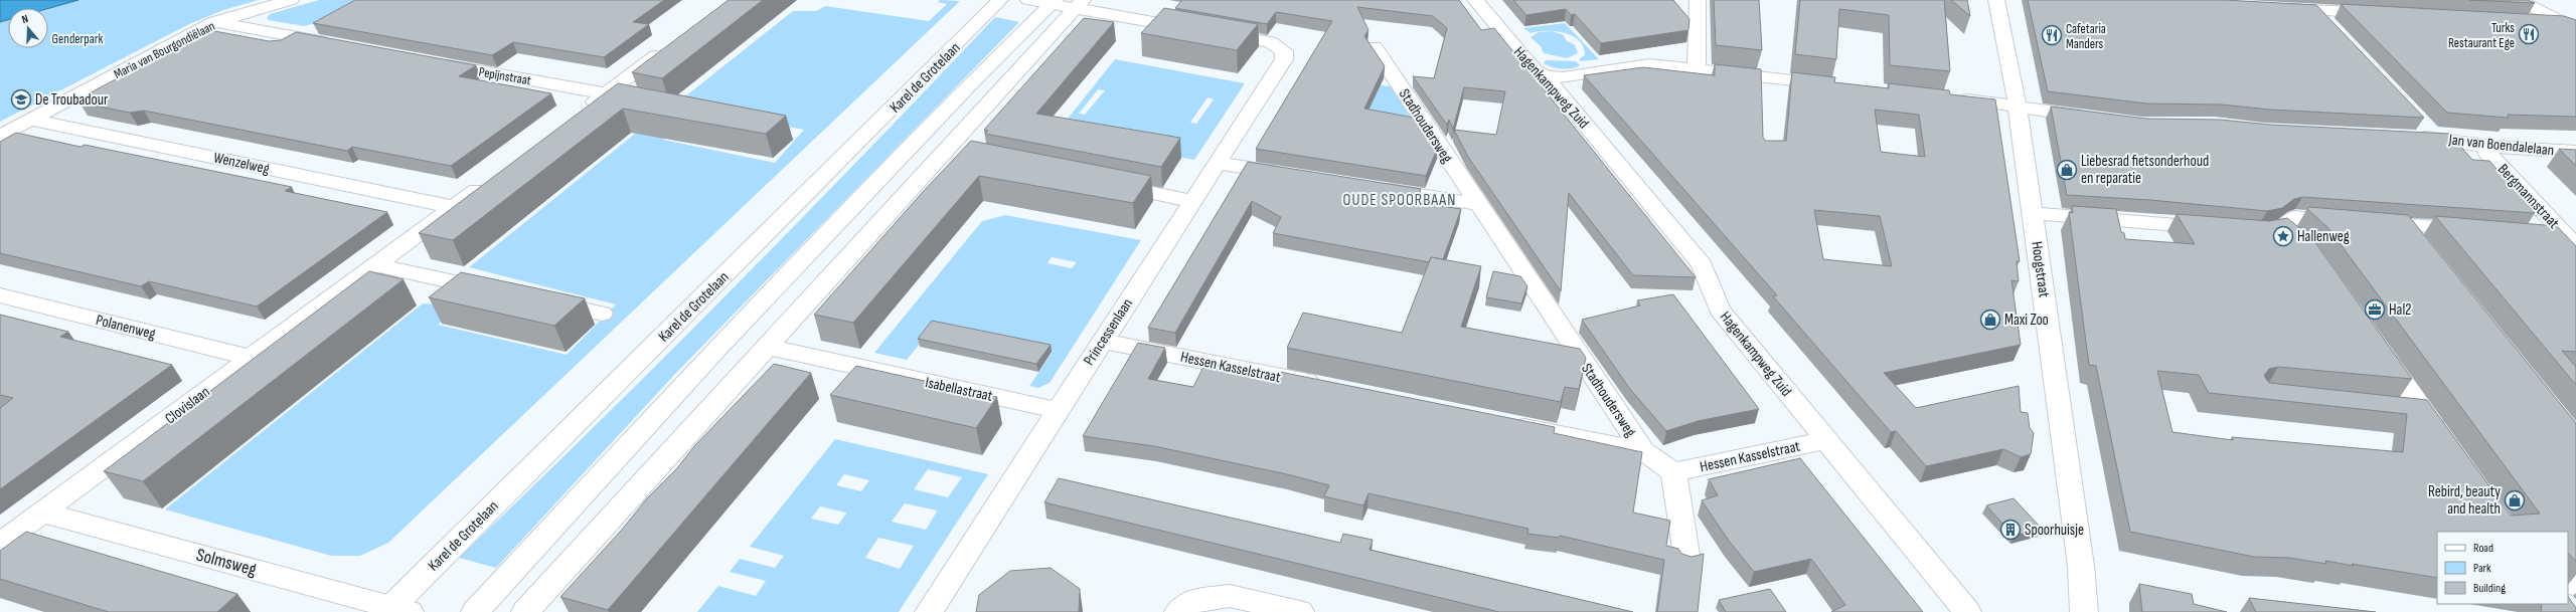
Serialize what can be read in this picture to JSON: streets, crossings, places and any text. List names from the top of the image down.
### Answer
{
  "streets": {
    "street": [
      "Maria van Bourgondiëlaan",
      "Pepijnstraat",
      "Karel de Grotelaan",
      "Hagenkampweg Zuid",
      "Stadhoudersweg",
      "Jan van Boendalelaan",
      "Wenzelweg",
      "Bergmannstraat",
      "Hoogstraat",
      "Polanenweg",
      "Princessenlaan",
      "Hessen Kasselstraat",
      "Isabellastraat",
      "Clovislaan",
      "Solmsweg"
    ]
  },
  "crossings": [
    ["Maria van Bourgondiëlaan", "Wenzelweg"],
    ["Karel de Grotelaan", "Solmsweg"],
    ["Hagenkampweg Zuid", "Hessen Kasselstraat"],
    ["Stadhoudersweg", "Hessen Kasselstraat"],
    ["Jan van Boendalelaan", "Bergmannstraat"],
    ["Wenzelweg", "Clovislaan"],
    ["Polanenweg", "Clovislaan"],
    ["Princessenlaan", "Hessen Kasselstraat"],
    ["Princessenlaan", "Isabellastraat"],
    ["Clovislaan", "Solmsweg"]
  ],
  "districts": ["OUDE SPOORBAAN"],
  "parks": ["Genderpark"],
  "places": {
    "restaurant": ["Turks Restaurant Ege", "Cafetaria Manders"],
    "school or university": ["De Troubadour"],
    "shop": ["Liebesrad fietsonderhoud en reparatie", "Maxi Zoo", "Rebird, beauty and health"],
    "place": ["Hallenweg"],
    "office": ["Hal2"],
    "building": ["Spoorhuisje"]
  },
  "legend": ["Road", "Park", "Building"],
  "north": "top"
}
